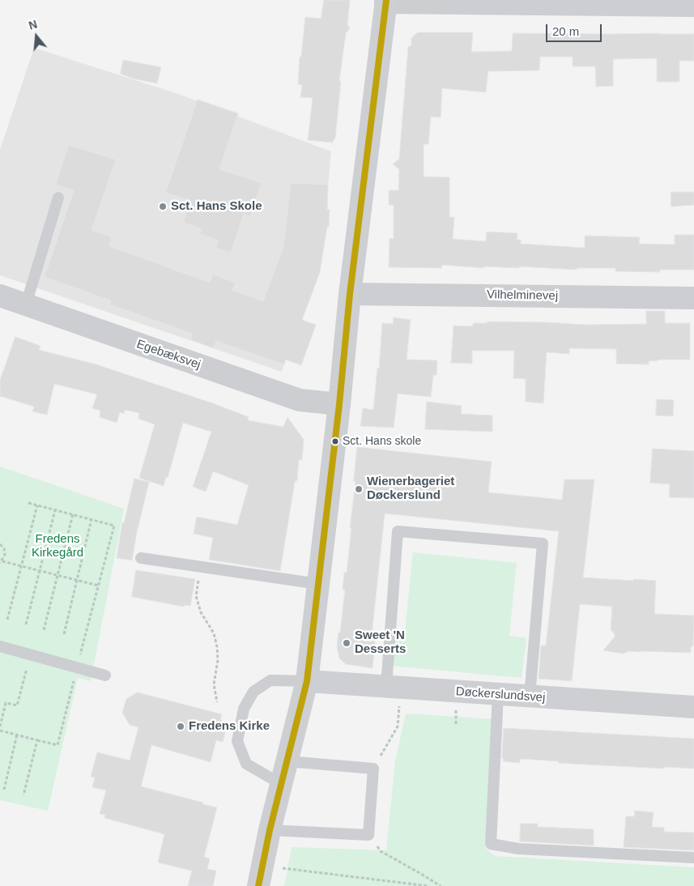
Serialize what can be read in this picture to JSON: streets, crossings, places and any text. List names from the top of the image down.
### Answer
{
  "streets": {
    "street": ["Vilhelminevej", "Egebæksvej", "Døckerslundsvej"]
  },
  "parks": ["Fredens Kirkegård"],
  "places": [
    "Sct. Hans Skole",
    "Sct. Hans skole",
    "Wienerbageriet Døckerslund",
    "Sweet 'N Desserts",
    "Fredens Kirke"
  ],
  "scale_bar": "20 m",
  "north": "top"
}
